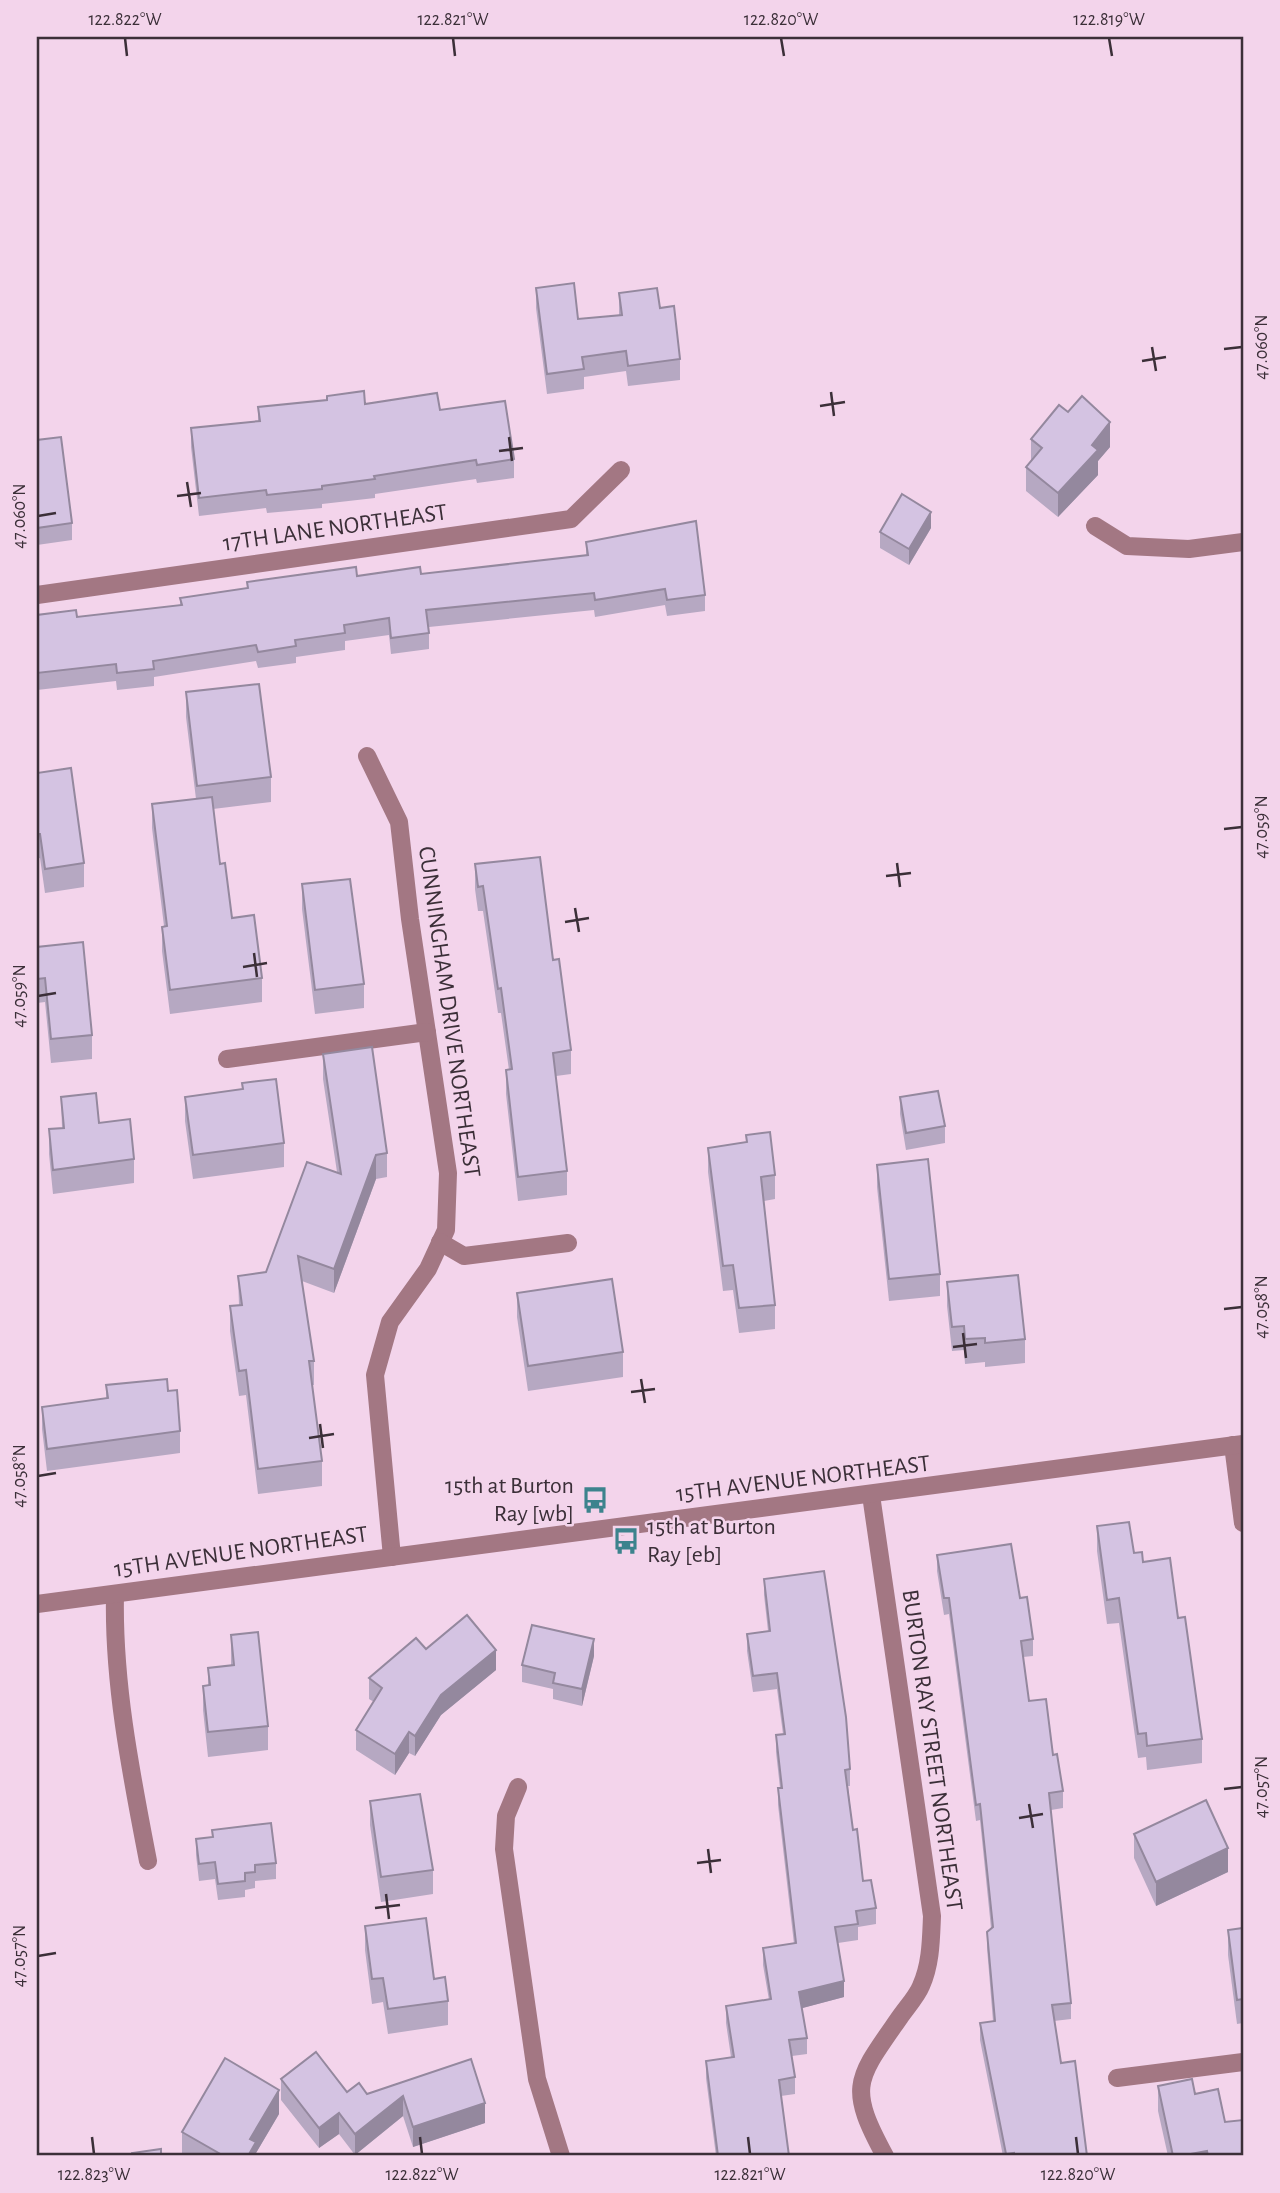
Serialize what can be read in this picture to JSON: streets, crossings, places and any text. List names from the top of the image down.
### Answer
{
  "streets": {
    "street": [
      "17TH LANE NORTHEAST",
      "CUNNINGHAM DRIVE NORTHEAST",
      "15TH AVENUE NORTHEAST",
      "BURTON RAY STREET NORTHEAST"
    ]
  },
  "crossings": [
    ["CUNNINGHAM DRIVE NORTHEAST", "15TH AVENUE NORTHEAST"],
    ["15TH AVENUE NORTHEAST", "BURTON RAY STREET NORTHEAST"]
  ],
  "places": {
    "bus stop": ["15th at Burton Ray [wb]", "15th at Burton Ray [eb]"]
  },
  "coordinates": [
    "122.822°W",
    "122.821°W",
    "122.820°W",
    "122.819°W",
    "47.060°N",
    "47.059°N",
    "47.058°N",
    "47.057°N",
    "122.823°W"
  ]
}
